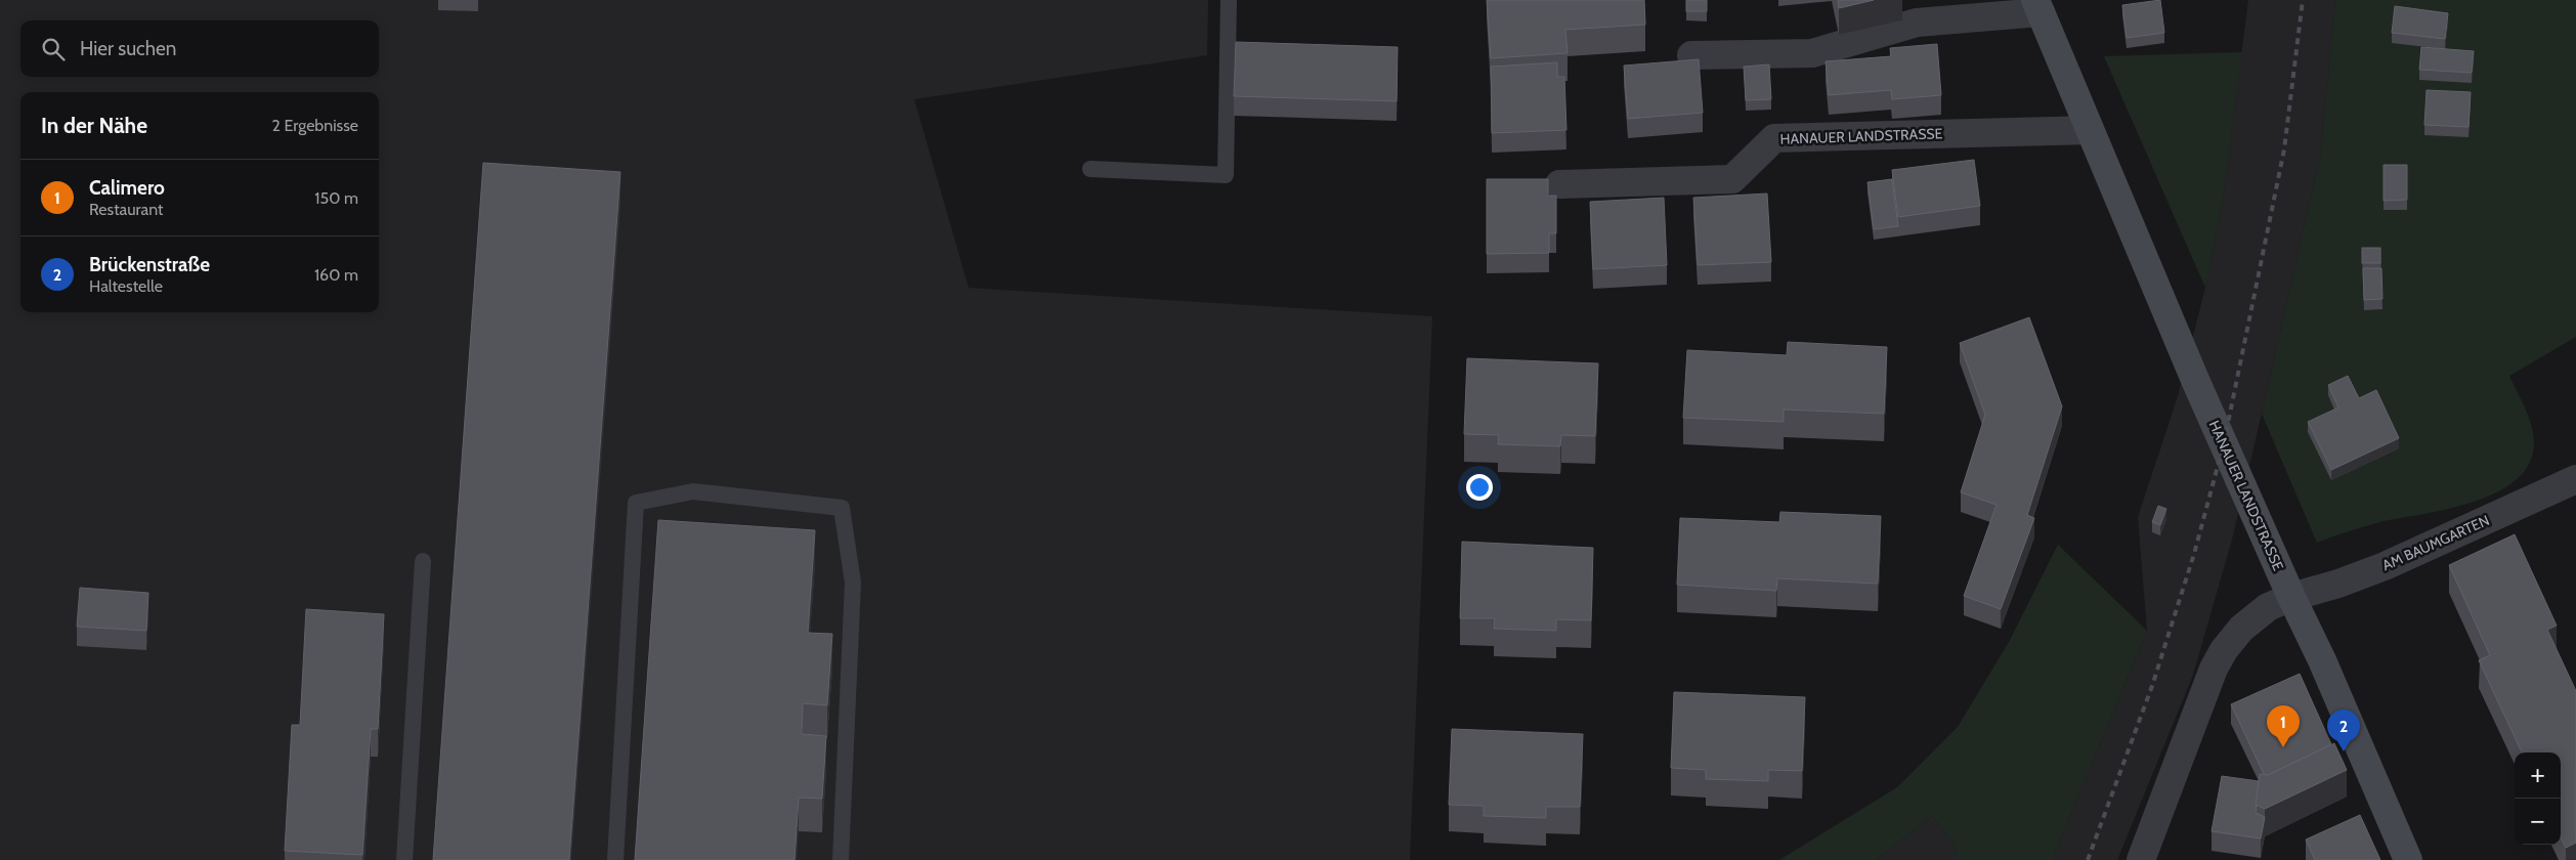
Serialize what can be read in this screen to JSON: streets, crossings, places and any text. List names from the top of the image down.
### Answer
{
  "streets": {
    "street": ["HANAUER LANDSTRASSE", "AM BAUMGARTEN"]
  },
  "crossings": [
    ["HANAUER LANDSTRASSE", "AM BAUMGARTEN"]
  ],
  "page": {
    "search": "Hier suchen",
    "heading": ["In der Nähe", "2 Ergebnisse"],
    "list": [
      {
        "mark": "1",
        "name": "Calimero",
        "note": "Restaurant",
        "value": "150 m"
      },
      {
        "mark": "2",
        "name": "Brückenstraße",
        "note": "Haltestelle",
        "value": "160 m"
      }
    ],
    "pins": ["1", "2"],
    "map_buttons": ["+", "−"]
  }
}
